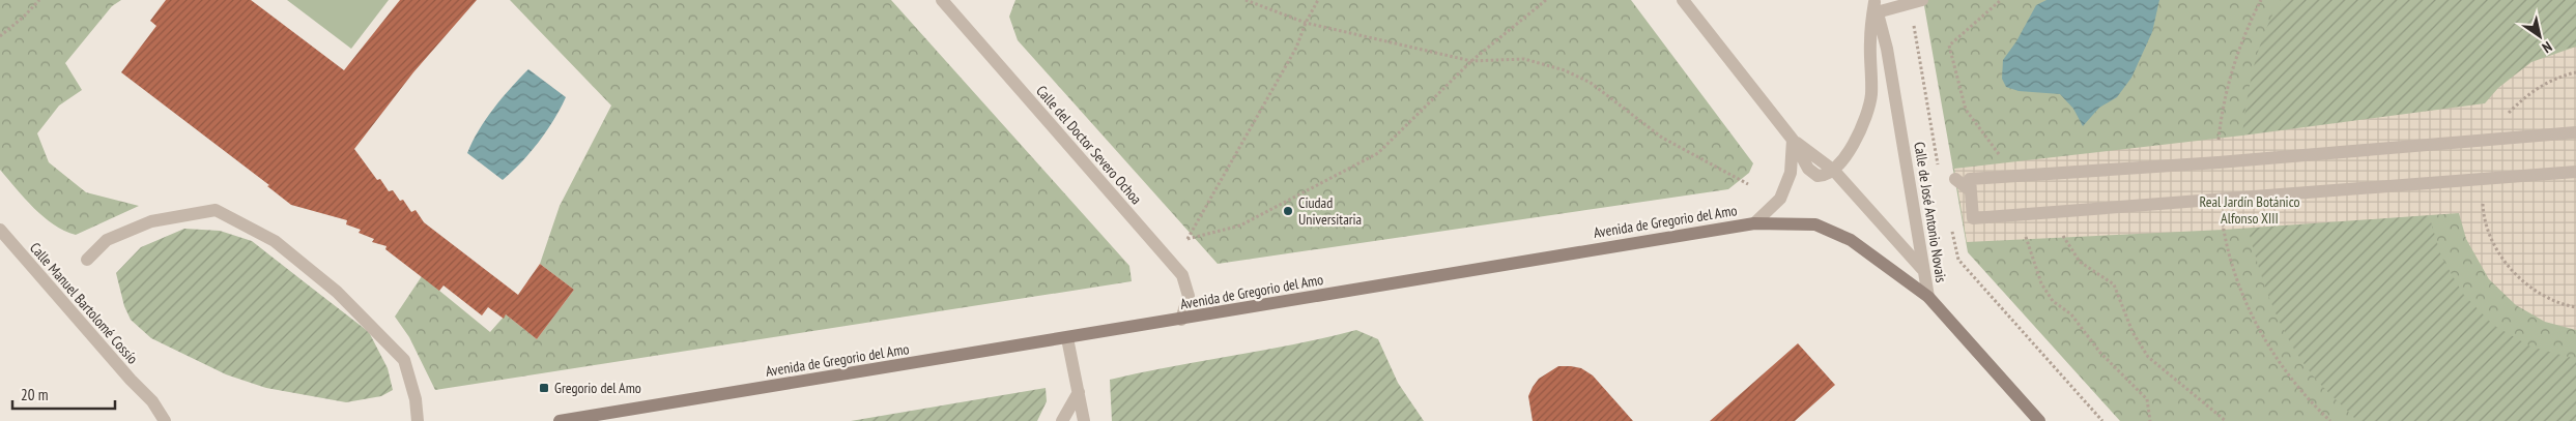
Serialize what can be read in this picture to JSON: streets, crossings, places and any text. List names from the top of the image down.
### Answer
{
  "streets": {
    "street": [
      "Calle del Doctor Severo Ochoa",
      "Calle de José Antonio Novais",
      "Avenida de Gregorio del Amo",
      "Calle Manuel Bartolomé Cossío"
    ]
  },
  "crossings": [
    ["Calle del Doctor Severo Ochoa", "Avenida de Gregorio del Amo"],
    ["Calle de José Antonio Novais", "Avenida de Gregorio del Amo"]
  ],
  "parks": ["Real Jardín Botánico Alfonso XIII"],
  "places": {
    "other": ["Ciudad Universitaria"],
    "transit": ["Gregorio del Amo"]
  },
  "scale_bar": "20 m",
  "north": "bottom right"
}
